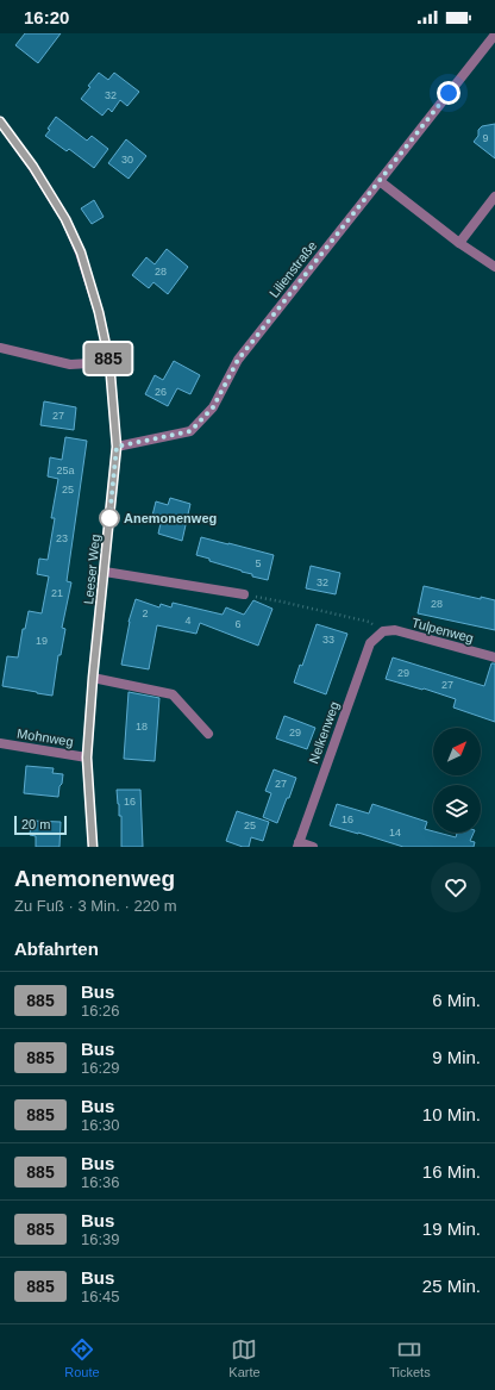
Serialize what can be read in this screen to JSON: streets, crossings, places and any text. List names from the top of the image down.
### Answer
{
  "streets": {
    "street": [
      "Lilienstraße",
      "Leeser Weg",
      "Tulpenweg",
      "Nelkenweg",
      "Mohnweg"
    ]
  },
  "crossings": [
    ["Lilienstraße", "Leeser Weg"],
    ["Leeser Weg", "Mohnweg"],
    ["Tulpenweg", "Nelkenweg"]
  ],
  "places": ["Anemonenweg"],
  "lines": ["bus line 885"],
  "house_numbers": [
    "32",
    "9",
    "30",
    "28",
    "26",
    "27",
    "25a",
    "25",
    "23",
    "5",
    "32",
    "21",
    "28",
    "2",
    "4",
    "6",
    "33",
    "19",
    "29",
    "27",
    "18",
    "29",
    "27",
    "16",
    "16",
    "25",
    "14"
  ],
  "scale_bar": "20 m",
  "north": "top right",
  "page": {
    "status": "16:20",
    "on_map": "885",
    "scale": "20 m",
    "heading": [
      ["Anemonenweg", "Zu Fuß · 3 Min. · 220 m"],
      "Abfahrten"
    ],
    "list": [
      {
        "mark": "885",
        "name": "Bus",
        "note": "16:26",
        "value": "6 Min."
      },
      {
        "mark": "885",
        "name": "Bus",
        "note": "16:29",
        "value": "9 Min."
      },
      {
        "mark": "885",
        "name": "Bus",
        "note": "16:30",
        "value": "10 Min."
      },
      {
        "mark": "885",
        "name": "Bus",
        "note": "16:36",
        "value": "16 Min."
      },
      {
        "mark": "885",
        "name": "Bus",
        "note": "16:39",
        "value": "19 Min."
      },
      {
        "mark": "885",
        "name": "Bus",
        "note": "16:45",
        "value": "25 Min."
      }
    ],
    "tabs": ["Route", "Karte", "Tickets"]
  }
}
